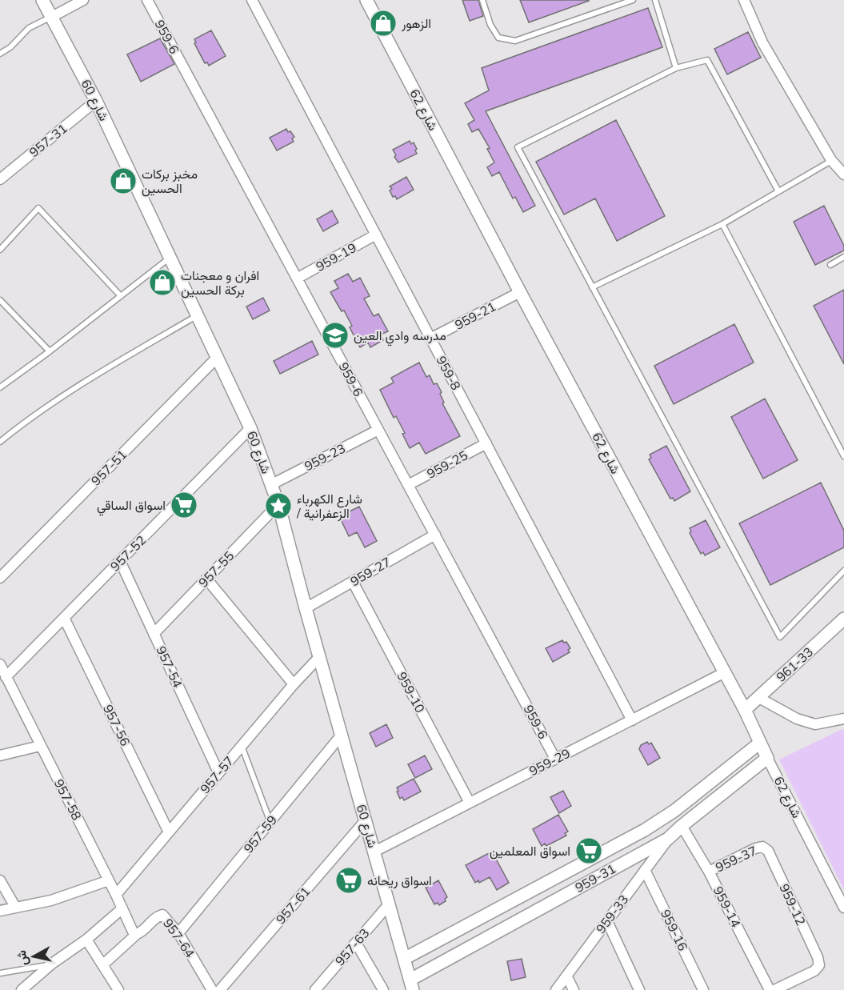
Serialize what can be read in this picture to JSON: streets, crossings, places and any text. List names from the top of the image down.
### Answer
{
  "streets": {
    "street": [
      "959-6",
      "شارع 60",
      "شارع 62",
      "957-31",
      "959-19",
      "959-21",
      "959-8",
      "959-23",
      "959-25",
      "957-51",
      "957-52",
      "957-55",
      "959-27",
      "961-33",
      "957-54",
      "959-10",
      "957-56",
      "959-29",
      "957-57",
      "957-58",
      "957-59",
      "959-37",
      "959-31",
      "959-12",
      "957-61",
      "959-14",
      "959-33",
      "959-16",
      "957-64",
      "957-63"
    ]
  },
  "crossings": [
    ["959-6", "959-19"],
    ["959-6", "959-23"],
    ["959-6", "959-25"],
    ["959-6", "959-27"],
    ["959-6", "959-29"],
    ["شارع 60", "957-31"],
    ["شارع 60", "959-23"],
    ["شارع 60", "957-51"],
    ["شارع 60", "957-52"],
    ["شارع 60", "957-55"],
    ["شارع 60", "959-27"],
    ["شارع 60", "959-29"],
    ["شارع 60", "957-57"],
    ["شارع 60", "957-59"],
    ["شارع 60", "959-31"],
    ["شارع 60", "957-61"],
    ["شارع 60", "957-63"],
    ["شارع 62", "959-21"],
    ["شارع 62", "961-33"],
    ["شارع 62", "959-29"],
    ["شارع 62", "959-31"],
    ["959-19", "959-8"],
    ["959-21", "959-8"],
    ["959-8", "959-25"],
    ["959-8", "959-29"],
    ["957-52", "957-54"],
    ["957-52", "957-56"],
    ["957-52", "957-58"],
    ["957-55", "957-54"],
    ["959-27", "959-10"],
    ["957-54", "957-57"],
    ["959-10", "959-29"],
    ["957-56", "957-57"],
    ["957-57", "957-58"],
    ["957-58", "957-64"],
    ["957-59", "957-64"],
    ["959-37", "959-12"],
    ["959-37", "959-14"],
    ["959-31", "959-14"],
    ["959-31", "959-33"],
    ["959-33", "959-16"]
  ],
  "places": {
    "shop": ["الزهور", "مخبز بركات الحسين", "افران و معجنات بركة الحسين"],
    "school or university": ["مدرسه وادي العين"],
    "supermarket": ["اسواق الساقي", "اسواق المعلمين", "اسواق ريحانه"],
    "place": ["شارع الكهرباء / الزعفرانية"]
  },
  "north": "left"
}
